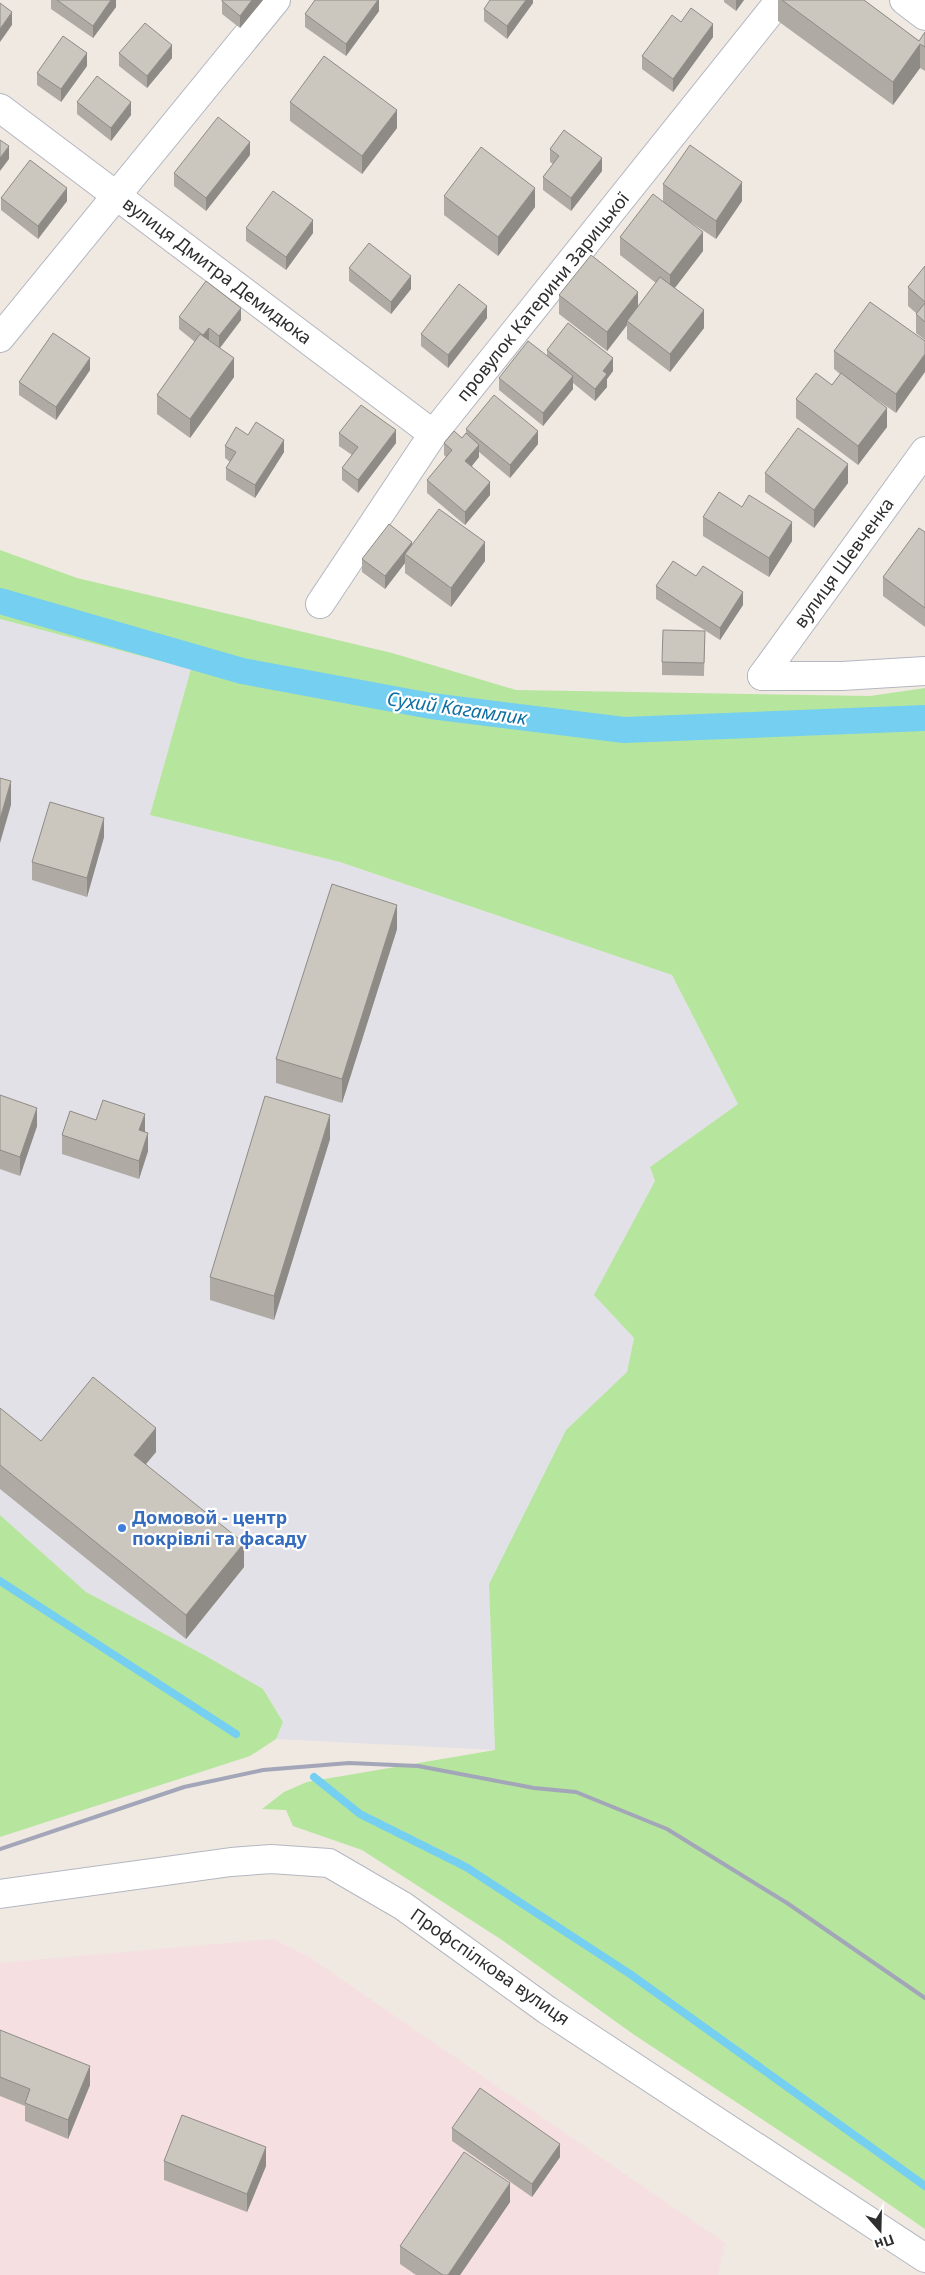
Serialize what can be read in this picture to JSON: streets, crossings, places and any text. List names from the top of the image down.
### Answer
{
  "streets": {
    "street": [
      "вулиця Дмитра Демидюка",
      "провулок Катерини Зарицької",
      "вулиця Шевченка",
      "Профспілкова вулиця"
    ]
  },
  "crossings": [
    ["вулиця Дмитра Демидюка", "провулок Катерини Зарицької"]
  ],
  "water": ["Сухий Кагамлик"],
  "places": ["Домовой - центр покрівлі та фасаду"],
  "north": "bottom"
}
